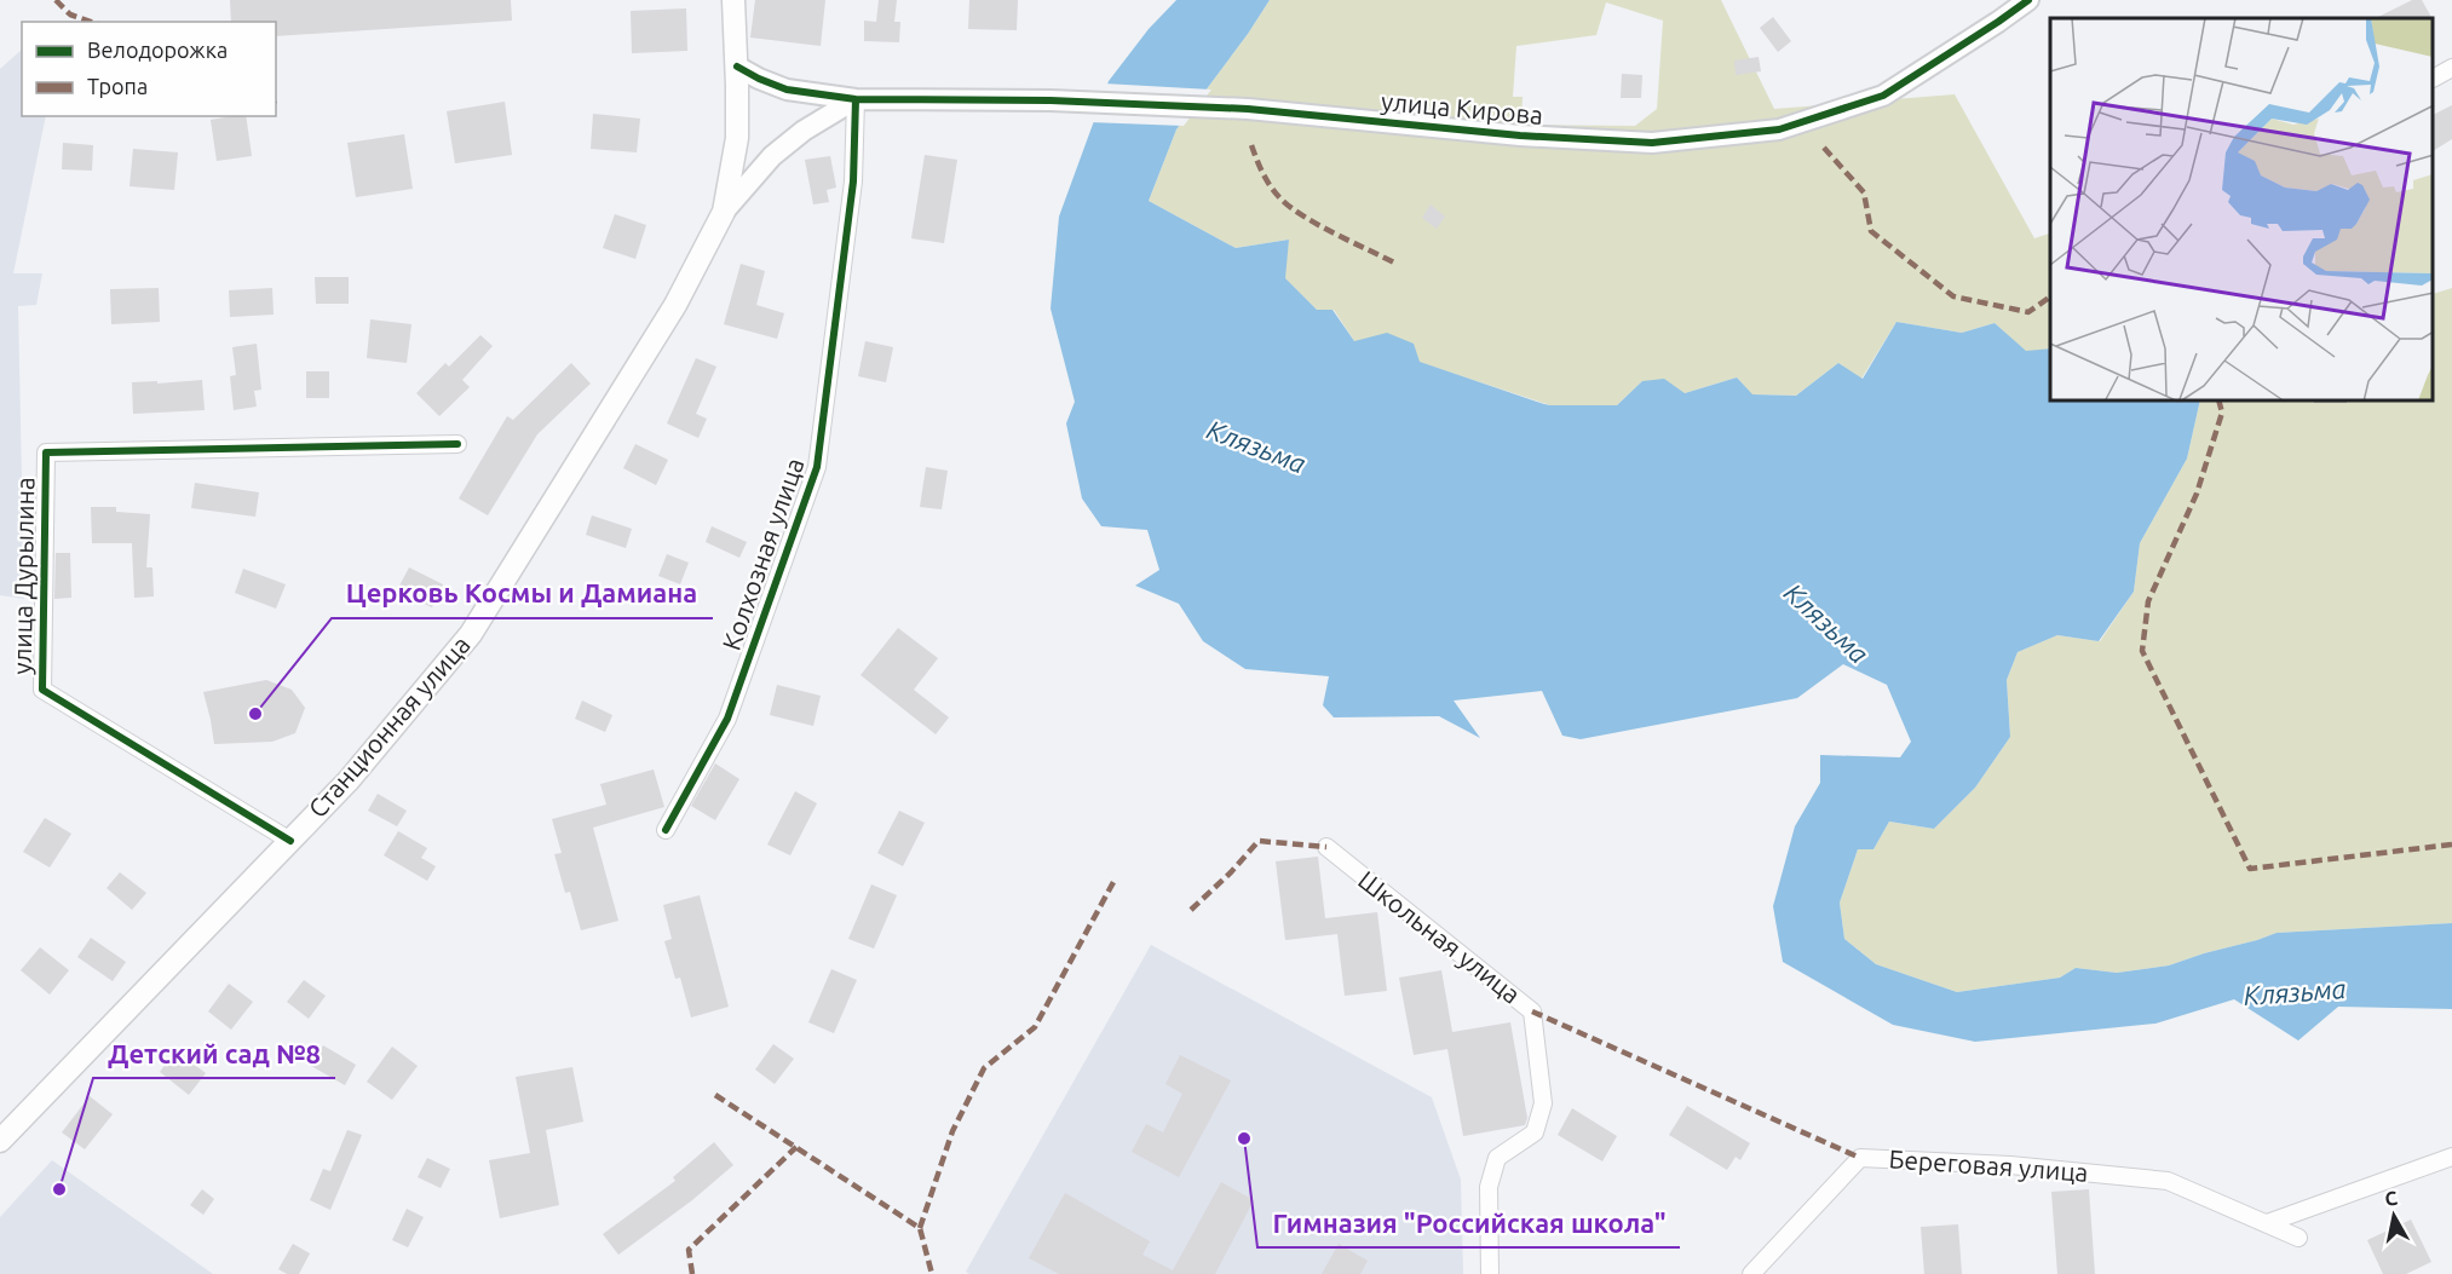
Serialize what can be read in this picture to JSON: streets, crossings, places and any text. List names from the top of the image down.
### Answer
{
  "streets": {
    "main road": ["Станционная улица"],
    "street": [
      "улица Кирова",
      "Колхозная улица",
      "улица Дурылина",
      "Школьная улица",
      "Береговая улица"
    ]
  },
  "crossings": [
    ["улица Кирова", "Колхозная улица"],
    ["улица Кирова", "Станционная улица"],
    ["улица Дурылина", "Станционная улица"]
  ],
  "water": ["Клязьма"],
  "places": ["Церковь Космы и Дамиана", "Гимназия \"Российская школа\"", "Детский сад №8"],
  "legend": ["Велодорожка", "Тропа"],
  "north": "top"
}
